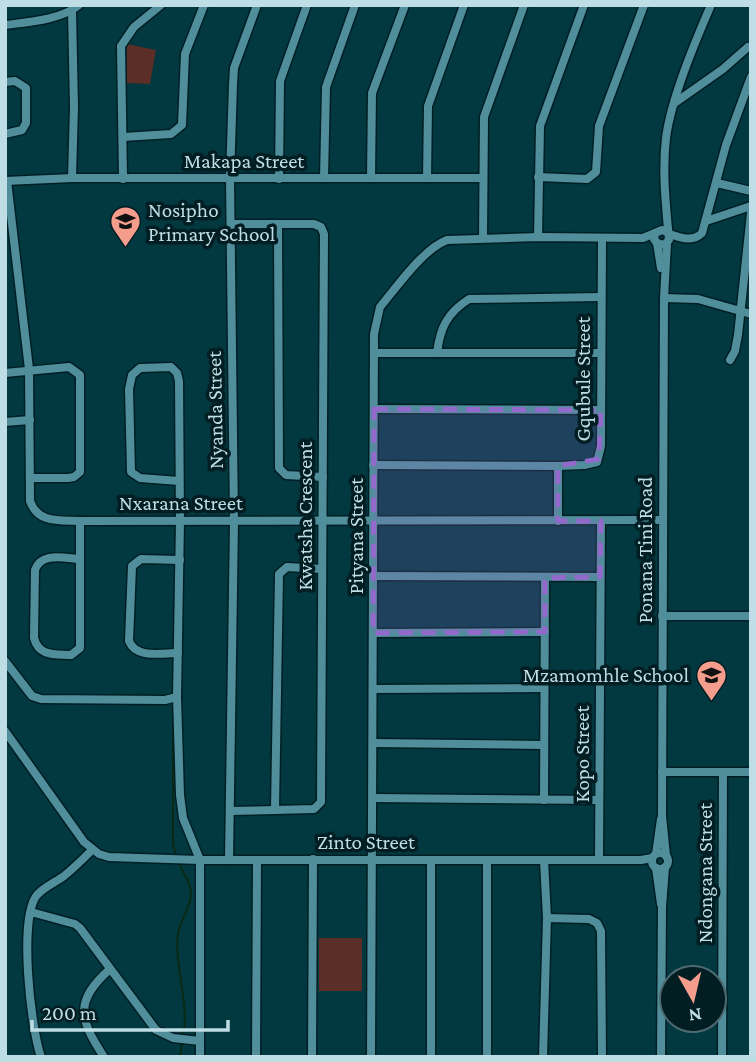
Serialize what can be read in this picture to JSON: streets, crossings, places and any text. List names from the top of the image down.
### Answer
{
  "streets": {
    "street": [
      "Makapa Street",
      "Gqubule Street",
      "Nyanda Street",
      "Nxarana Street",
      "Kwatsha Crescent",
      "Pityana Street",
      "Ponana Tini Road",
      "Kopo Street",
      "Zinto Street",
      "Ndongana Street"
    ]
  },
  "crossings": [
    ["Makapa Street", "Nyanda Street"],
    ["Makapa Street", "Nxarana Street"],
    ["Gqubule Street", "Pityana Street"],
    ["Nyanda Street", "Nxarana Street"],
    ["Nyanda Street", "Kwatsha Crescent"],
    ["Nyanda Street", "Zinto Street"],
    ["Nxarana Street", "Kwatsha Crescent"],
    ["Nxarana Street", "Pityana Street"],
    ["Nxarana Street", "Ponana Tini Road"],
    ["Nxarana Street", "Kopo Street"],
    ["Pityana Street", "Ponana Tini Road"],
    ["Pityana Street", "Zinto Street"],
    ["Ponana Tini Road", "Zinto Street"],
    ["Kopo Street", "Zinto Street"]
  ],
  "places": {
    "school or university": ["Nosipho Primary School", "Mzamomhle School"]
  },
  "scale_bar": "200 m",
  "north": "bottom"
}
